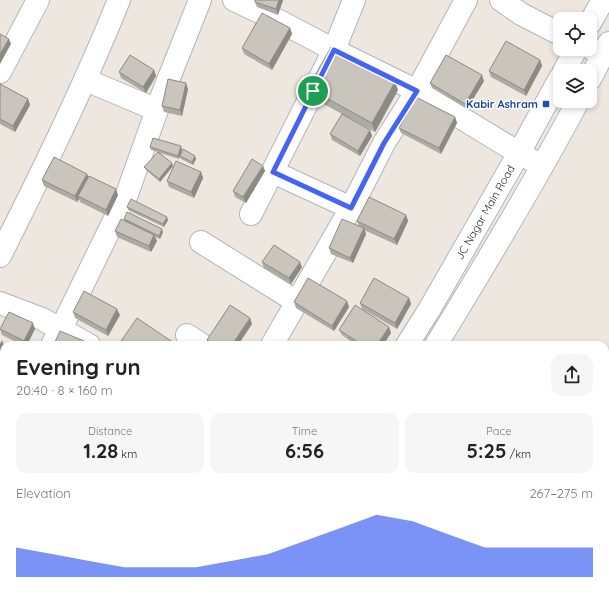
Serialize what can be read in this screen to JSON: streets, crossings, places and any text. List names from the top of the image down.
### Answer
{
  "streets": {
    "street": ["JC Nagar Main Road"]
  },
  "places": {
    "transit": ["Kabir Ashram"]
  },
  "page": {
    "heading": ["Evening run", "20:40 · 8 × 160 m"],
    "stats": [
      ["Distance", "1.28 km"],
      ["Time", "6:56"],
      ["Pace", "5:25 /km"]
    ],
    "chart": ["Elevation", "267–275 m"]
  }
}
